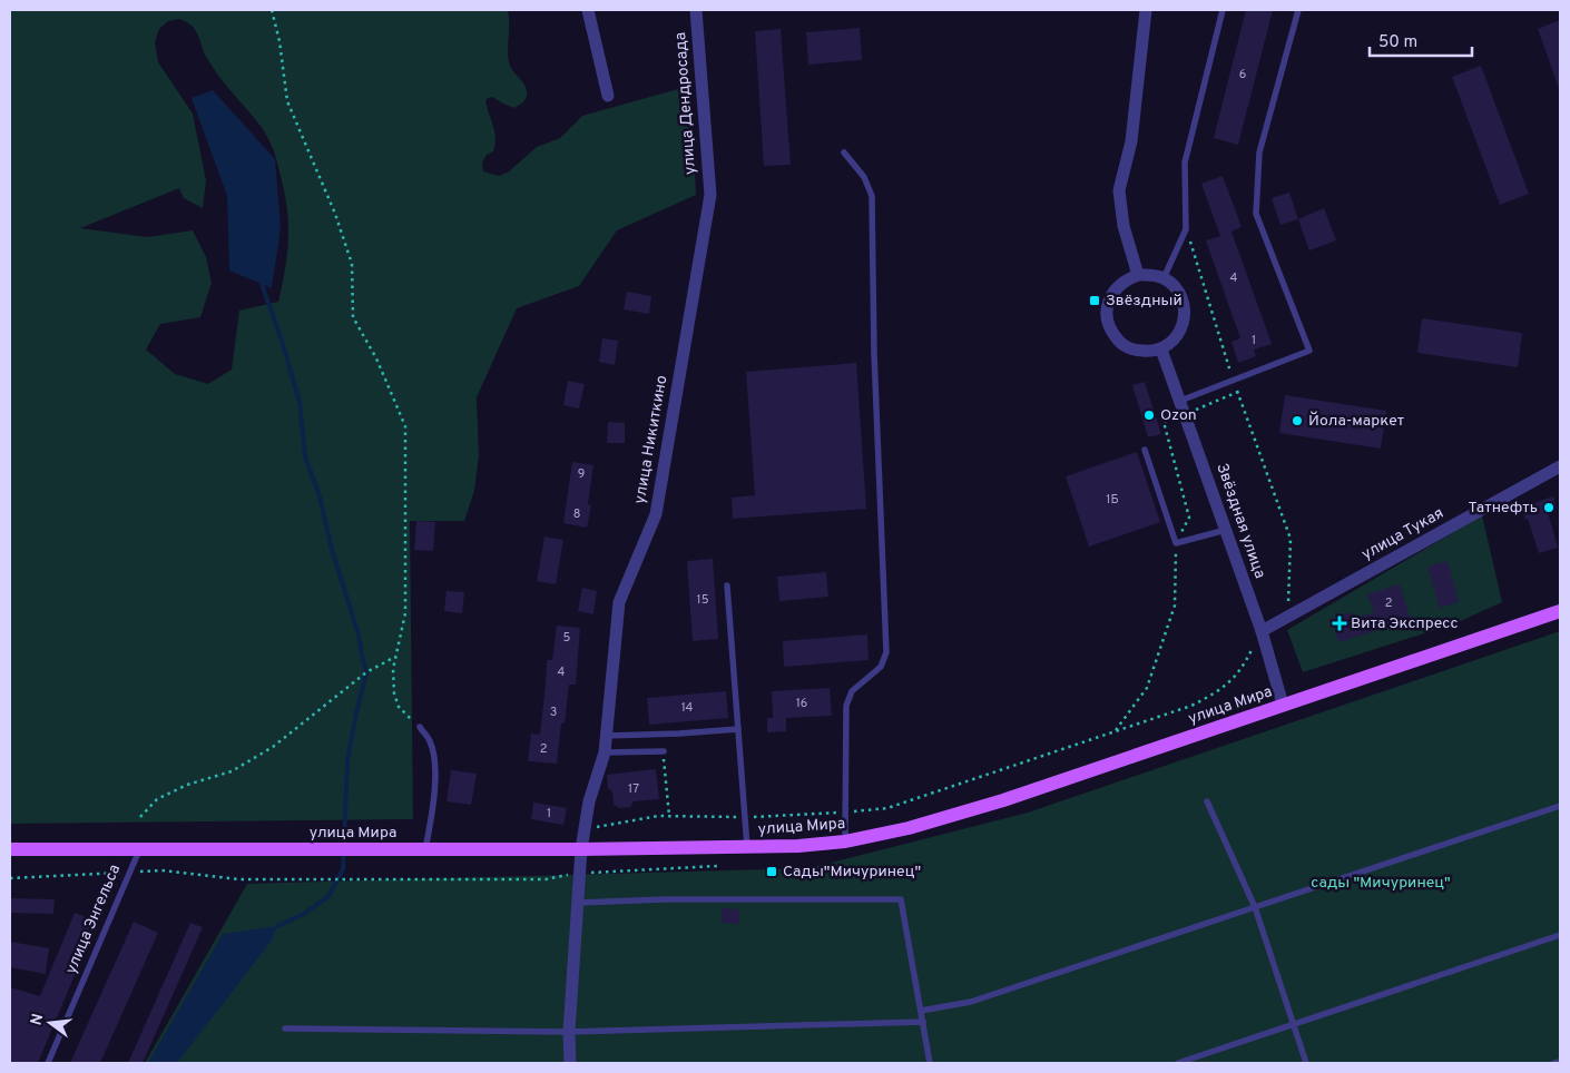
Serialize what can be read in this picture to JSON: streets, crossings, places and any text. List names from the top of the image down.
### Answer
{
  "streets": {
    "main road": ["улица Мира"],
    "street": [
      "улица Дендросада",
      "улица Никиткино",
      "Звёздная улица",
      "улица Тукая"
    ],
    "lane": ["улица Энгельса"]
  },
  "crossings": [
    ["улица Дендросада", "улица Никиткино"],
    ["улица Никиткино", "улица Мира"],
    ["Звёздная улица", "улица Тукая"],
    ["Звёздная улица", "улица Мира"],
    ["улица Мира", "улица Энгельса"]
  ],
  "parks": ["сады \"Мичуринец\""],
  "places": {
    "transit": ["Звёздный", "Сады\"Мичуринец\""],
    "other": ["Ozon", "Йола-маркет", "Татнефть"],
    "health": ["Вита Экспресс"]
  },
  "house_numbers": [
    "6",
    "4",
    "1",
    "9",
    "1Б",
    "8",
    "15",
    "2",
    "5",
    "4",
    "16",
    "14",
    "3",
    "2",
    "17",
    "1"
  ],
  "scale_bar": "50 m",
  "north": "left"
}
